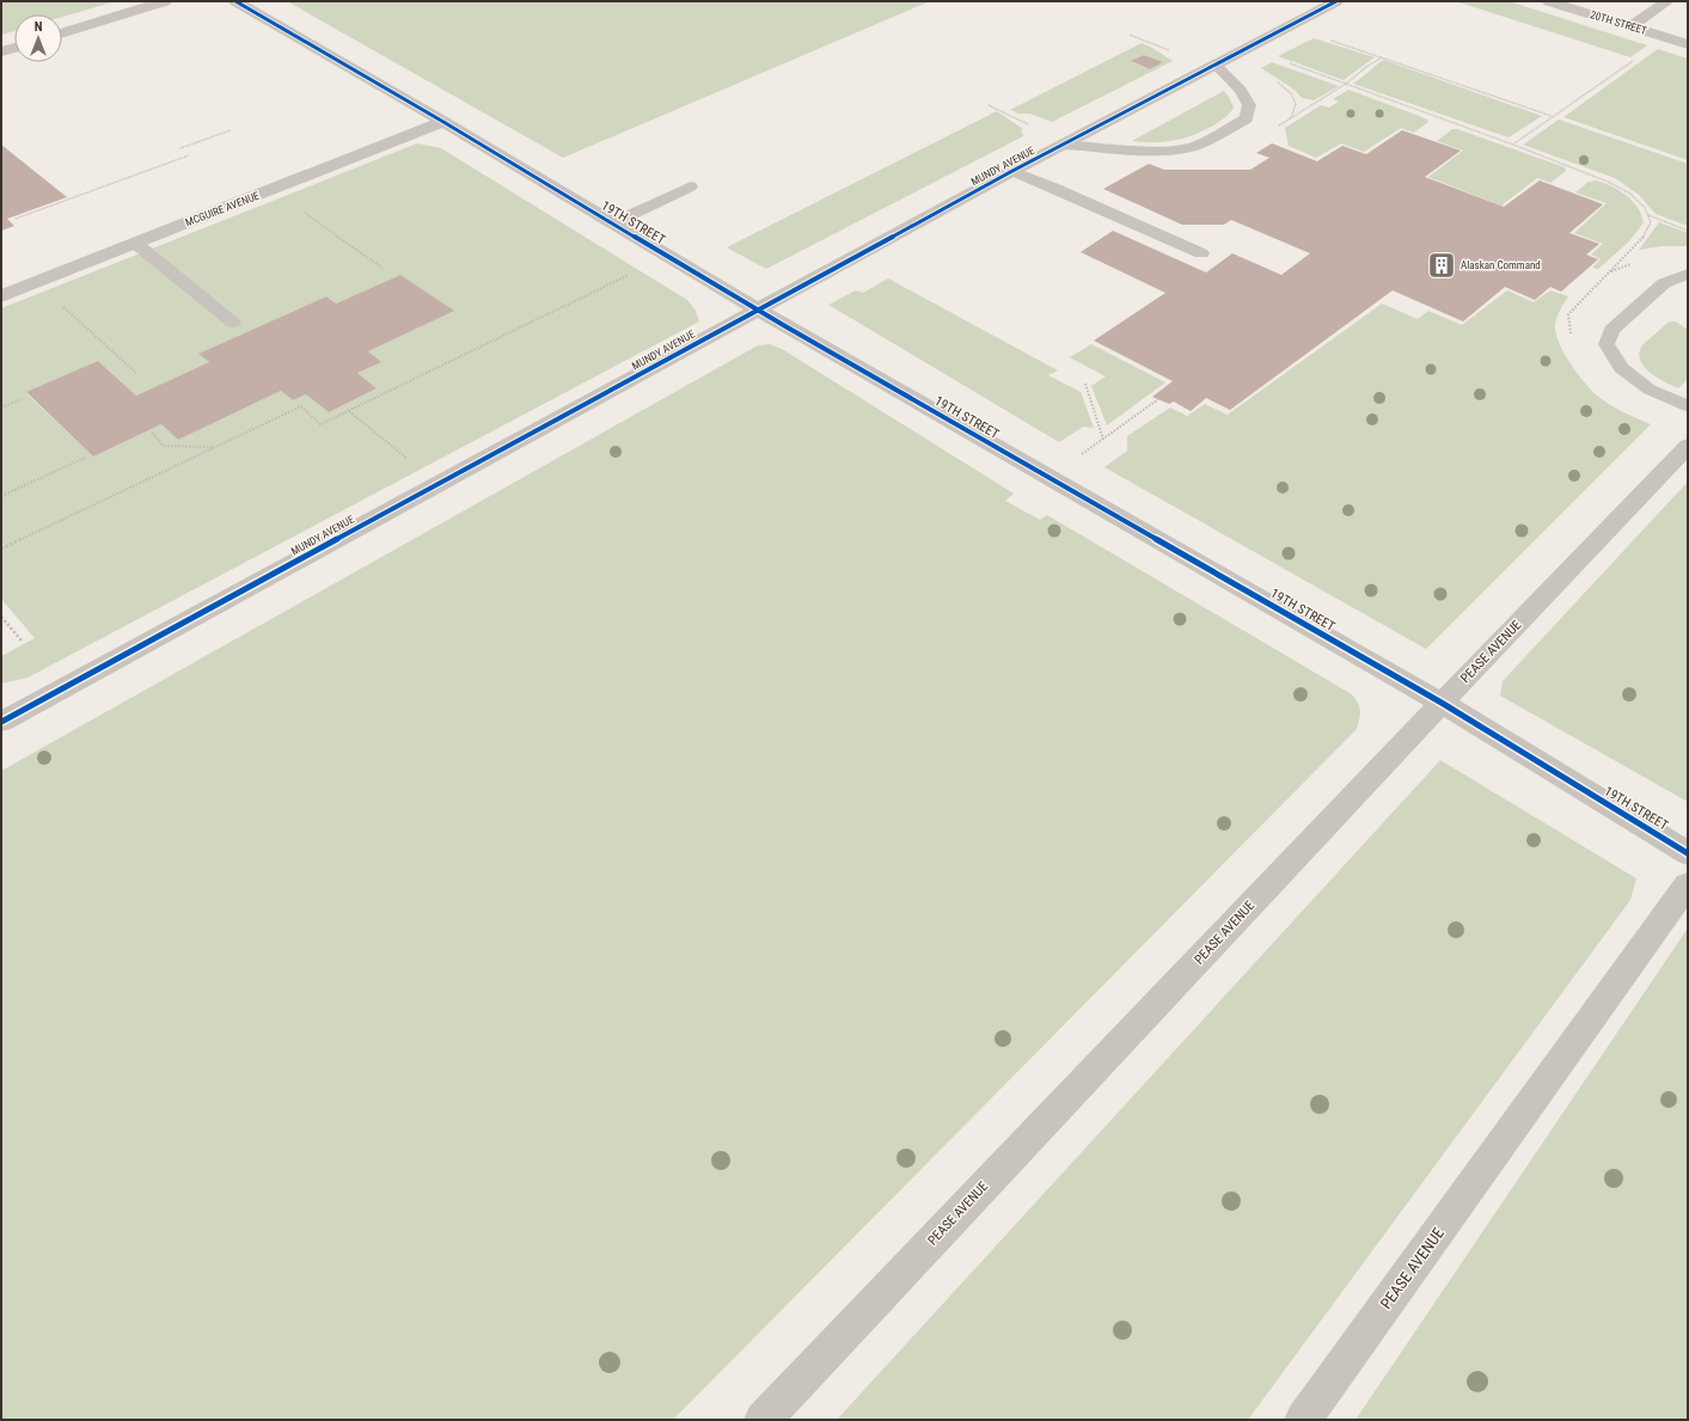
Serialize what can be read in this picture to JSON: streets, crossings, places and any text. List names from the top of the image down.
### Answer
{
  "streets": {
    "street": [
      "20TH STREET",
      "MUNDY AVENUE",
      "MCGUIRE AVENUE",
      "19TH STREET",
      "PEASE AVENUE"
    ]
  },
  "crossings": [
    ["MUNDY AVENUE", "19TH STREET"],
    ["MCGUIRE AVENUE", "19TH STREET"],
    ["19TH STREET", "PEASE AVENUE"]
  ],
  "places": {
    "building": ["Alaskan Command"]
  },
  "north": "top"
}
